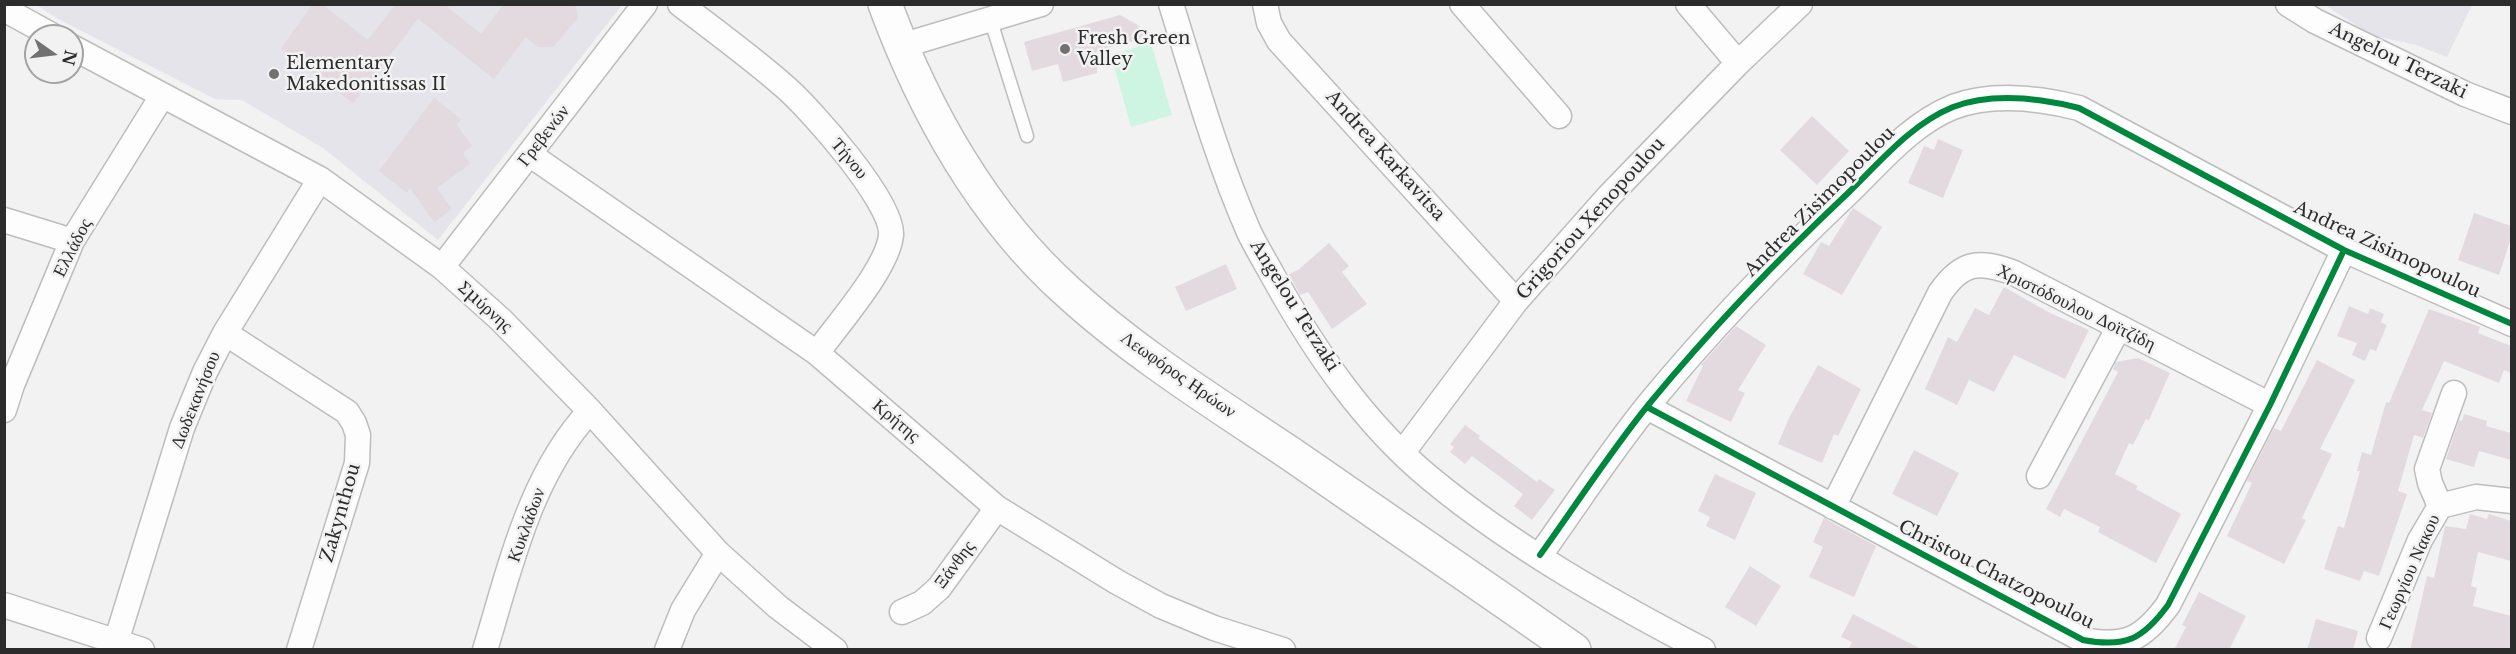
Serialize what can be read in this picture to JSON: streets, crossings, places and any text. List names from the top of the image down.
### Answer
{
  "streets": {
    "main road": ["Λεωφόρος Ηρώων"],
    "street": [
      "Angelou Terzaki",
      "Γρεβενών",
      "Andrea Karkavitsa",
      "Τήνου",
      "Andrea Zisimopoulou",
      "Grigoriou Xenopoulou",
      "Ελλάδος",
      "Σμύρνης",
      "Χριστόδουλου Δοϊτζίδη",
      "Δωδεκανήσου",
      "Κρήτης",
      "Zakynthou",
      "Κυκλάδων",
      "Ξάνθης",
      "Γεωργίου Νακου",
      "Christou Chatzopoulou"
    ]
  },
  "crossings": [
    ["Angelou Terzaki", "Andrea Zisimopoulou"],
    ["Angelou Terzaki", "Grigoriou Xenopoulou"],
    ["Γρεβενών", "Σμύρνης"],
    ["Γρεβενών", "Κρήτης"],
    ["Andrea Karkavitsa", "Grigoriou Xenopoulou"],
    ["Τήνου", "Κρήτης"],
    ["Andrea Zisimopoulou", "Christou Chatzopoulou"],
    ["Ελλάδος", "Σμύρνης"],
    ["Σμύρνης", "Δωδεκανήσου"],
    ["Σμύρνης", "Κυκλάδων"],
    ["Χριστόδουλου Δοϊτζίδη", "Christou Chatzopoulou"],
    ["Δωδεκανήσου", "Zakynthou"],
    ["Κρήτης", "Ξάνθης"]
  ],
  "places": ["Fresh Green Valley", "Elementary Makedonitissas II"],
  "north": "right"
}
